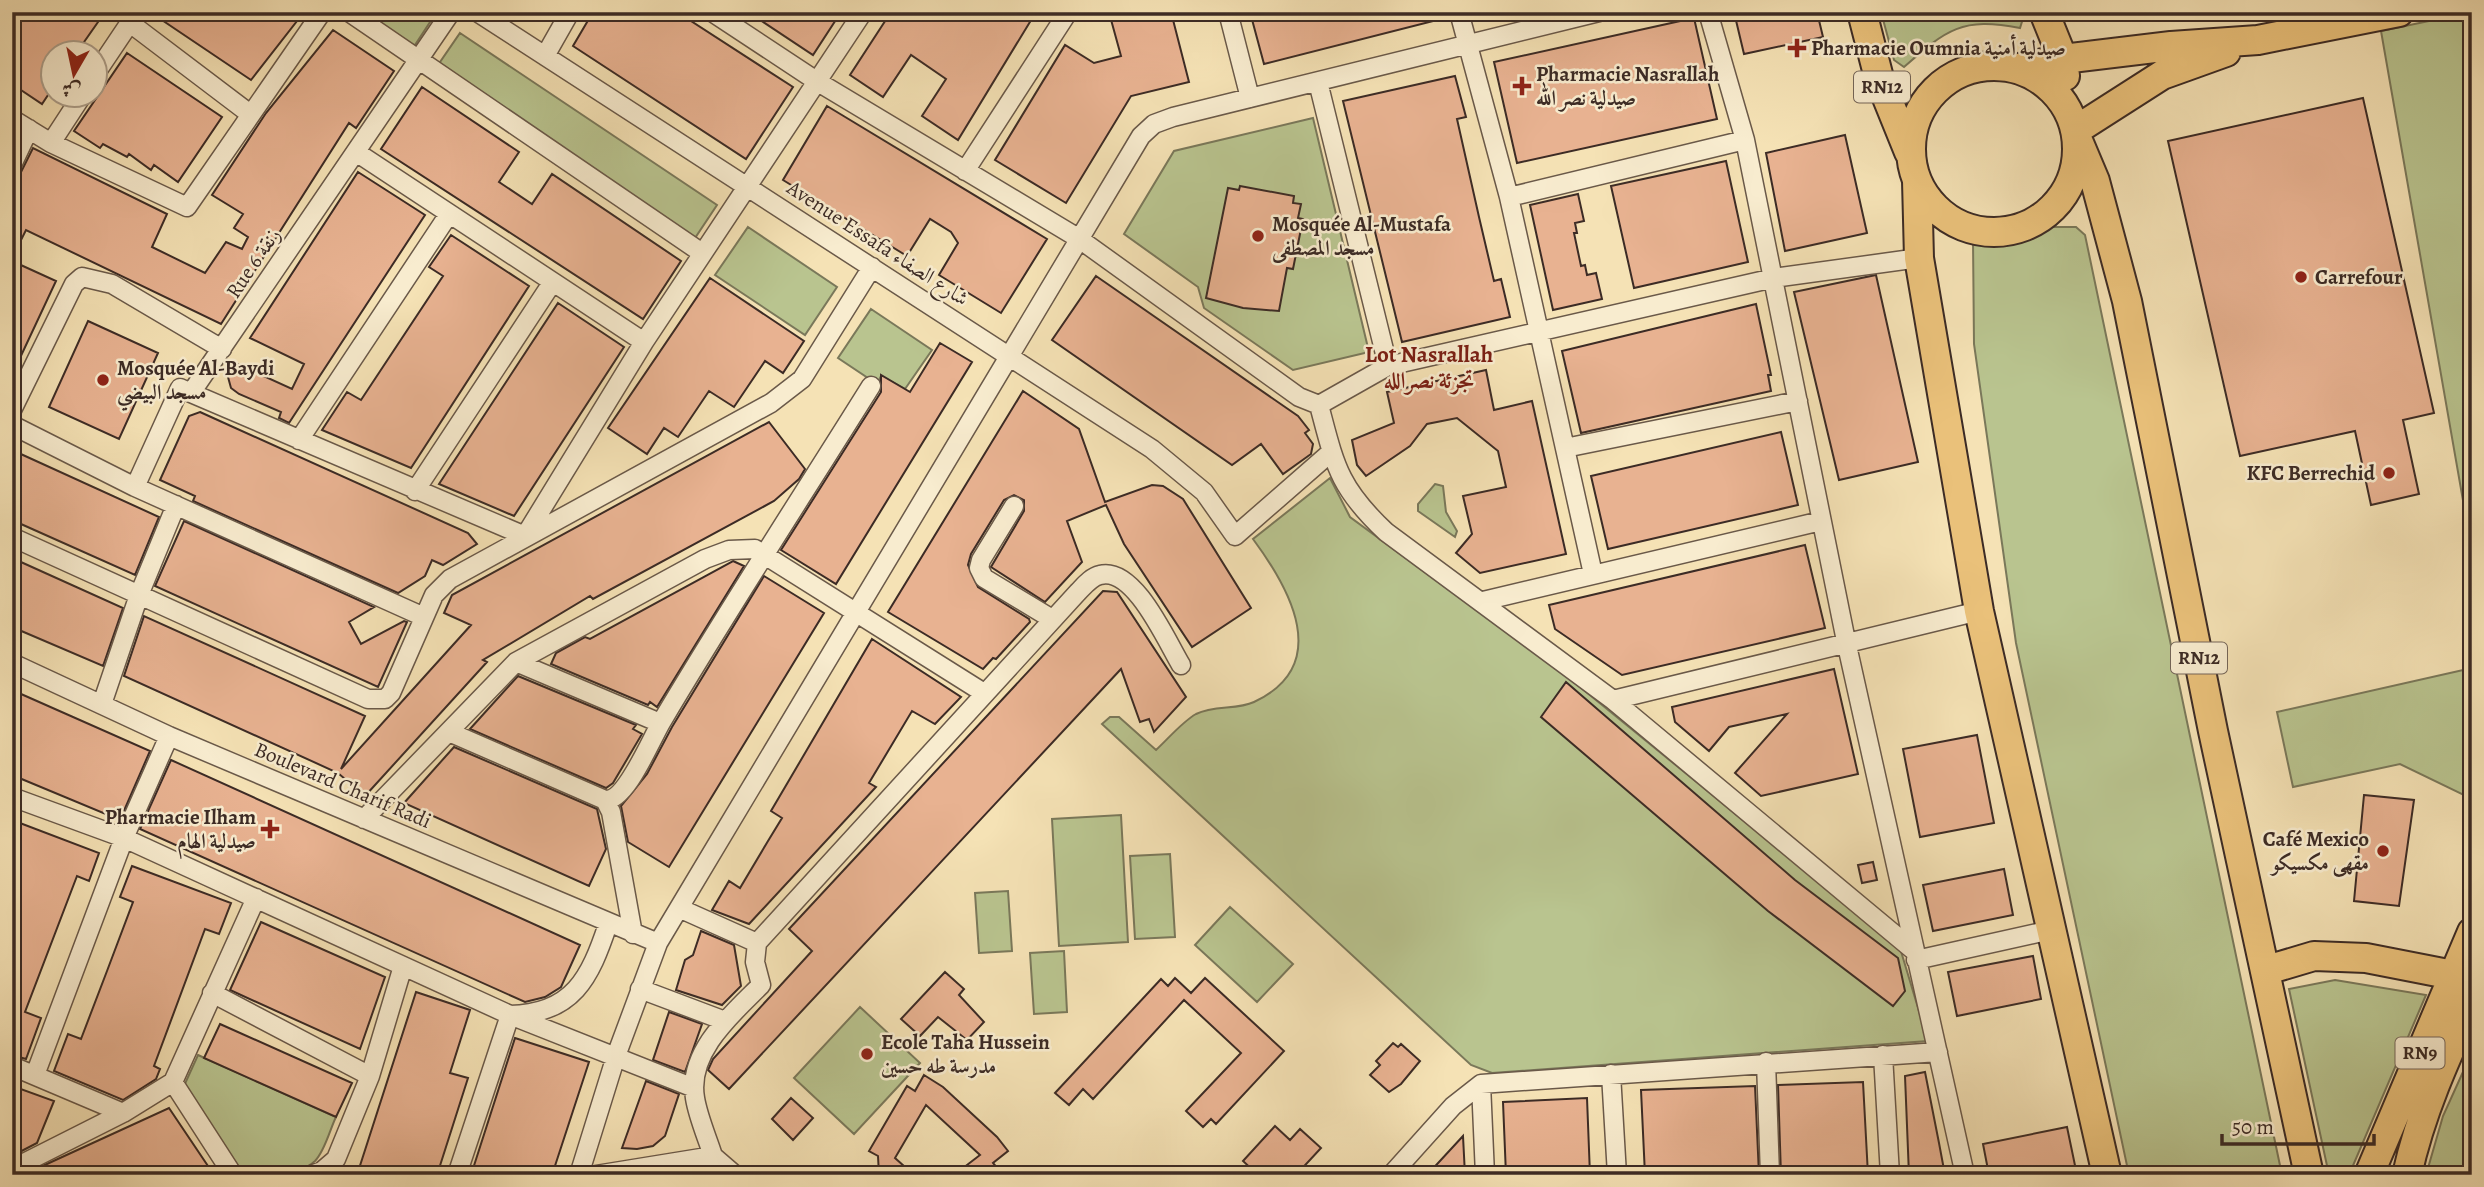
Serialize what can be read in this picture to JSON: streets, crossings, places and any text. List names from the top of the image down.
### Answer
{
  "streets": {
    "main road": ["RN12", "RN9"],
    "street": ["Avenue Essafa شارع الصفاء", "Rue 6 زنقة", "Boulevard Charif Radi"]
  },
  "districts": ["Lot Nasrallah تجزئة نصرالله"],
  "places": {
    "health": ["Pharmacie Oumnia صيدلية أمنية", "Pharmacie Nasrallah صيدلية نصر الله", "Pharmacie Ilham صيدلية الهام"],
    "other": [
      "Mosquée Al-Mustafa مسجد المصطفى",
      "Carrefour",
      "Mosquée Al-Baydi مسجد البيضي",
      "KFC Berrechid",
      "Café Mexico مقهى مكسيكو",
      "Ecole Taha Hussein مدرسة طه حسين"
    ]
  },
  "scale_bar": "50 m",
  "north": "bottom"
}
